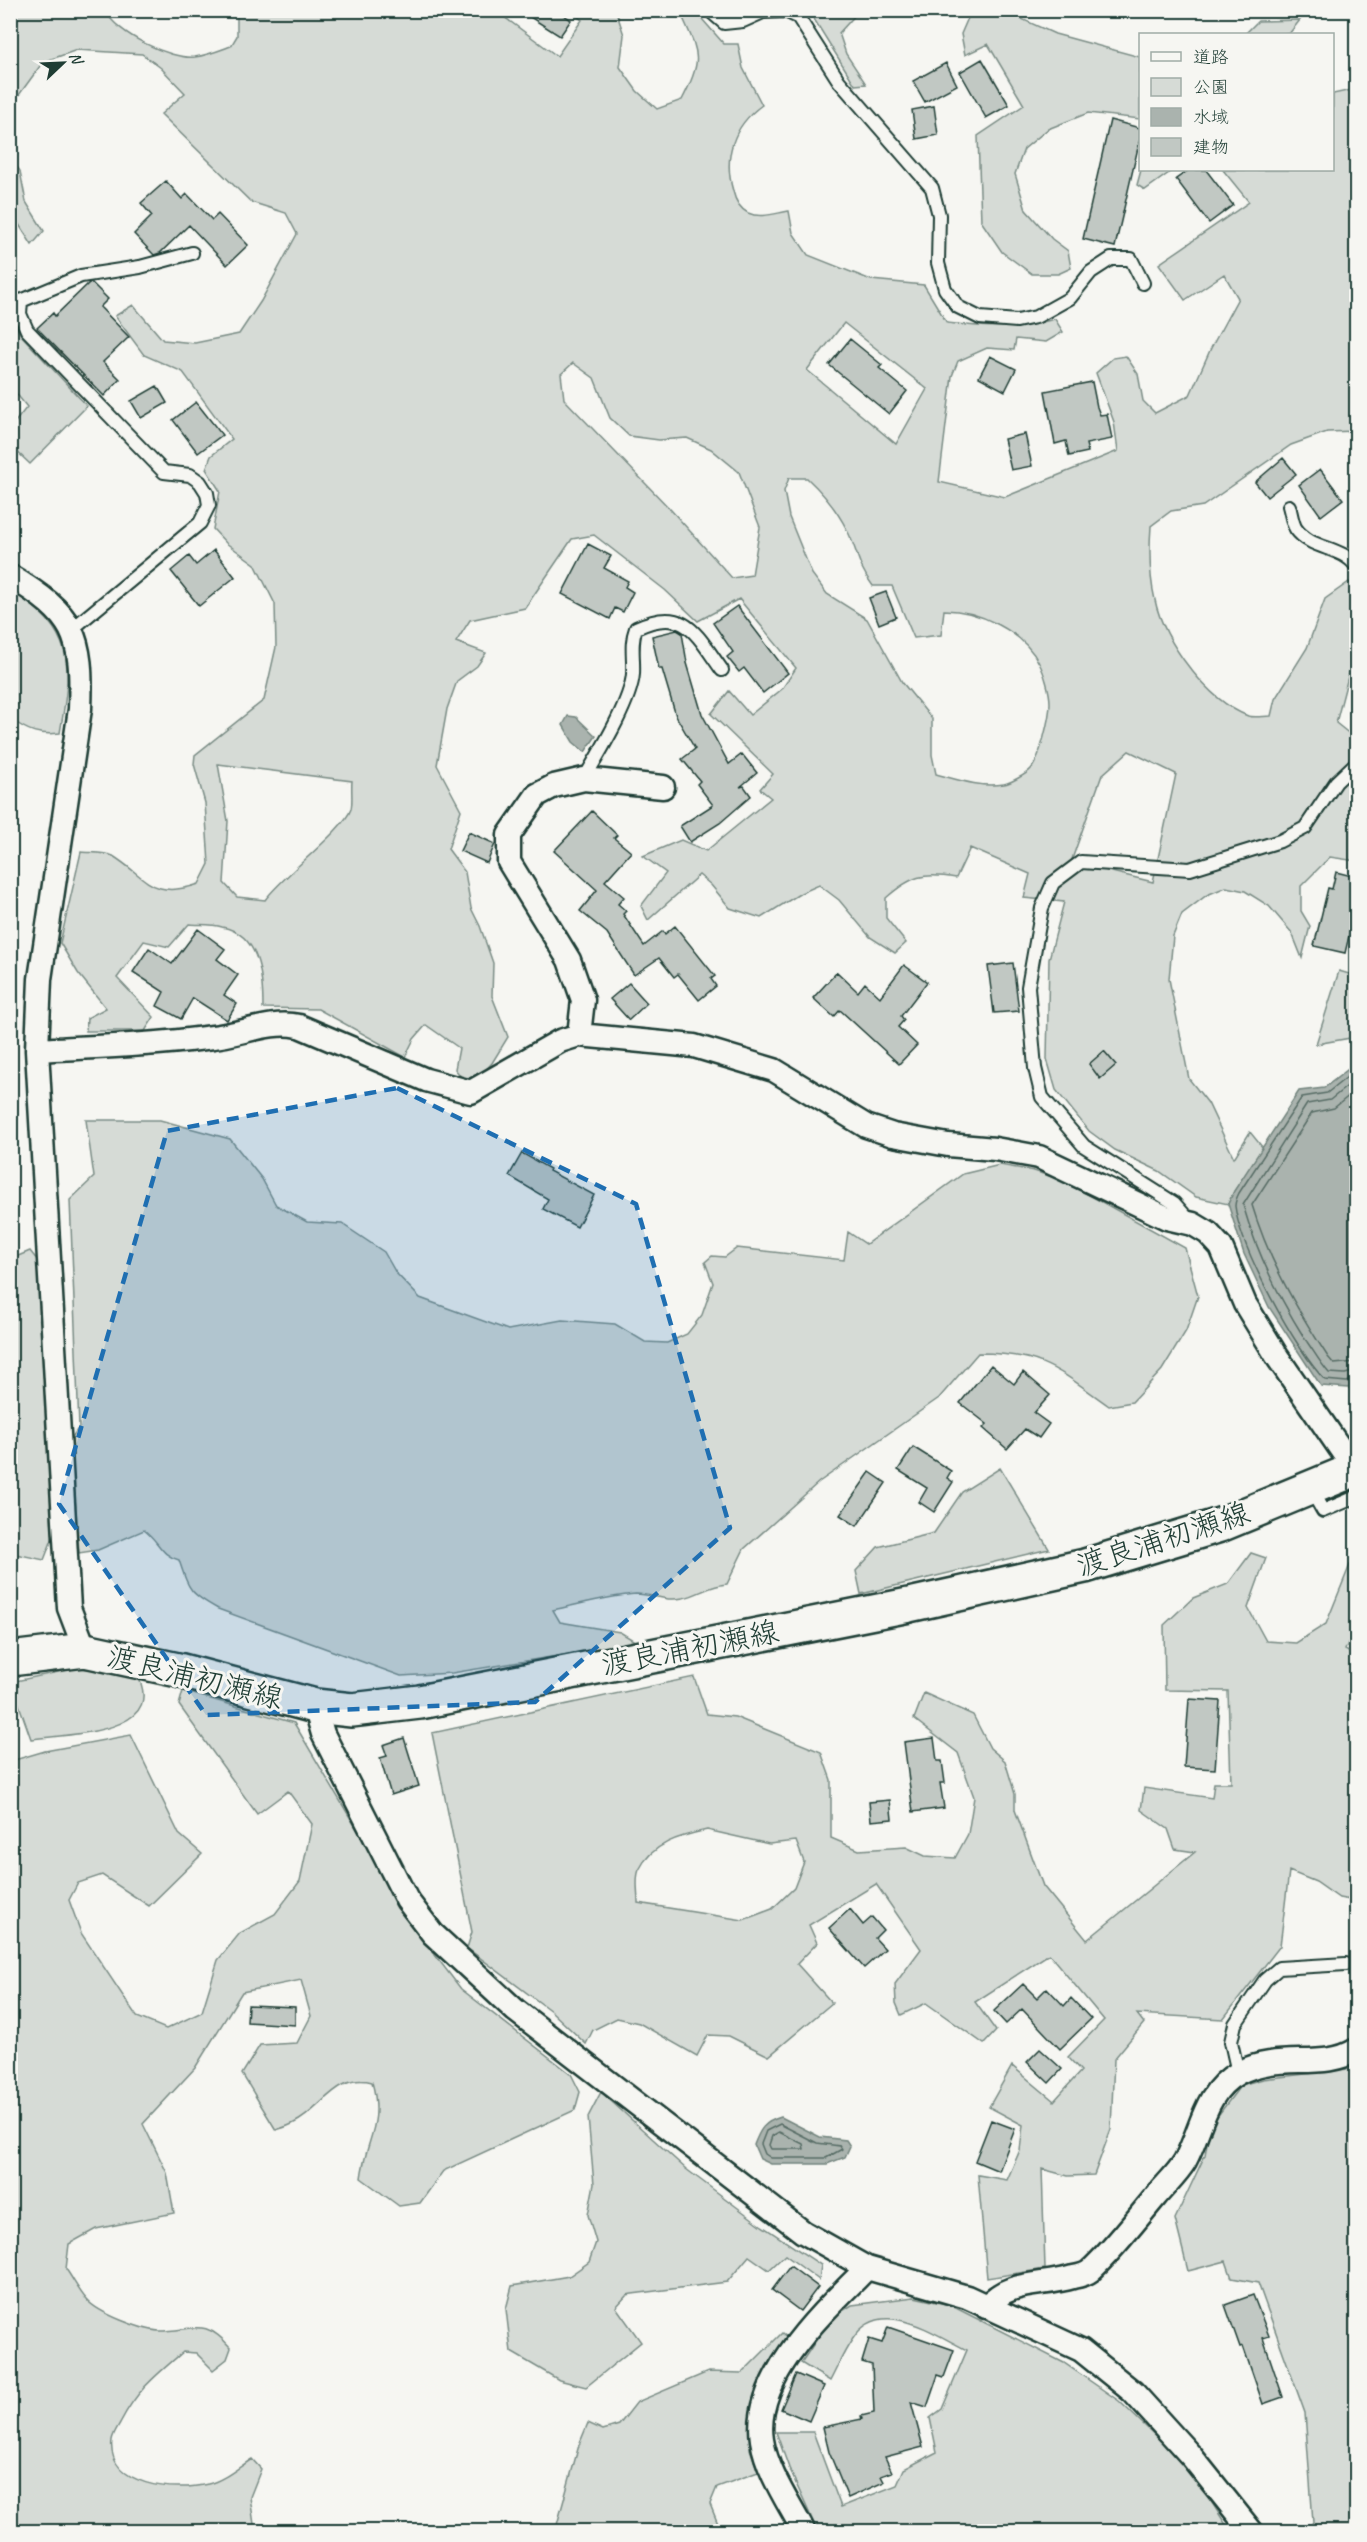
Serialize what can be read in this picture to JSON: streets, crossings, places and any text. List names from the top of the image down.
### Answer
{
  "streets": {
    "main road": ["渡良浦初瀬線"]
  },
  "legend": [
    "道路",
    "公園",
    "水域",
    "建物"
  ],
  "north": "top right"
}
